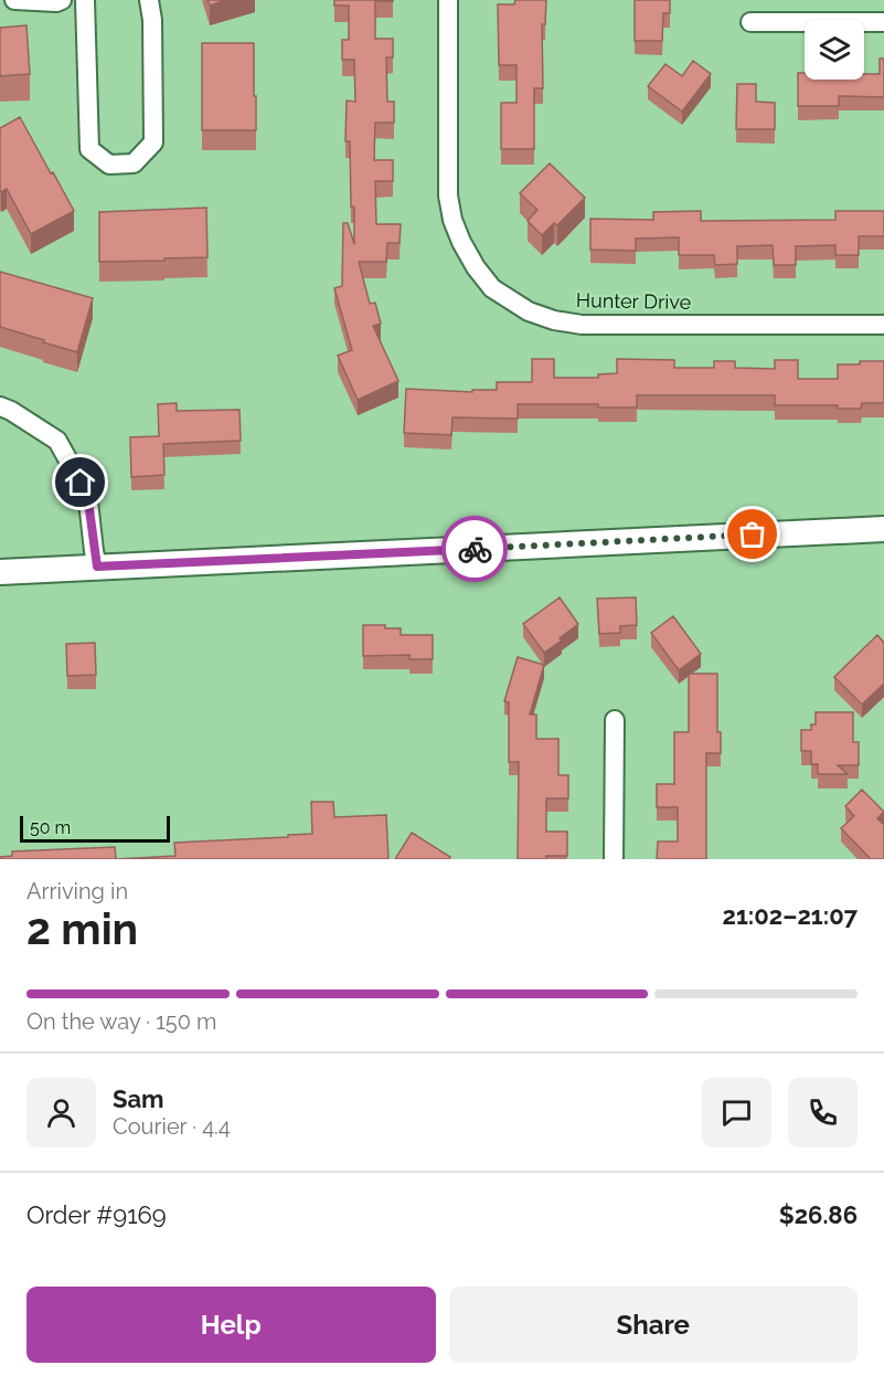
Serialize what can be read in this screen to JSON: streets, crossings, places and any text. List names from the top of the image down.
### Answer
{
  "streets": {
    "street": ["Hunter Drive"]
  },
  "scale_bar": "50 m",
  "page": {
    "scale": "50 m",
    "heading": ["2 min", "Arriving in", "21:02–21:07"],
    "panel": [
      "Sam",
      "Courier · 4.4",
      "Order #9169",
      "$26.86"
    ],
    "bar": "On the way · 150 m",
    "buttons": ["Help", "Share"]
  }
}
